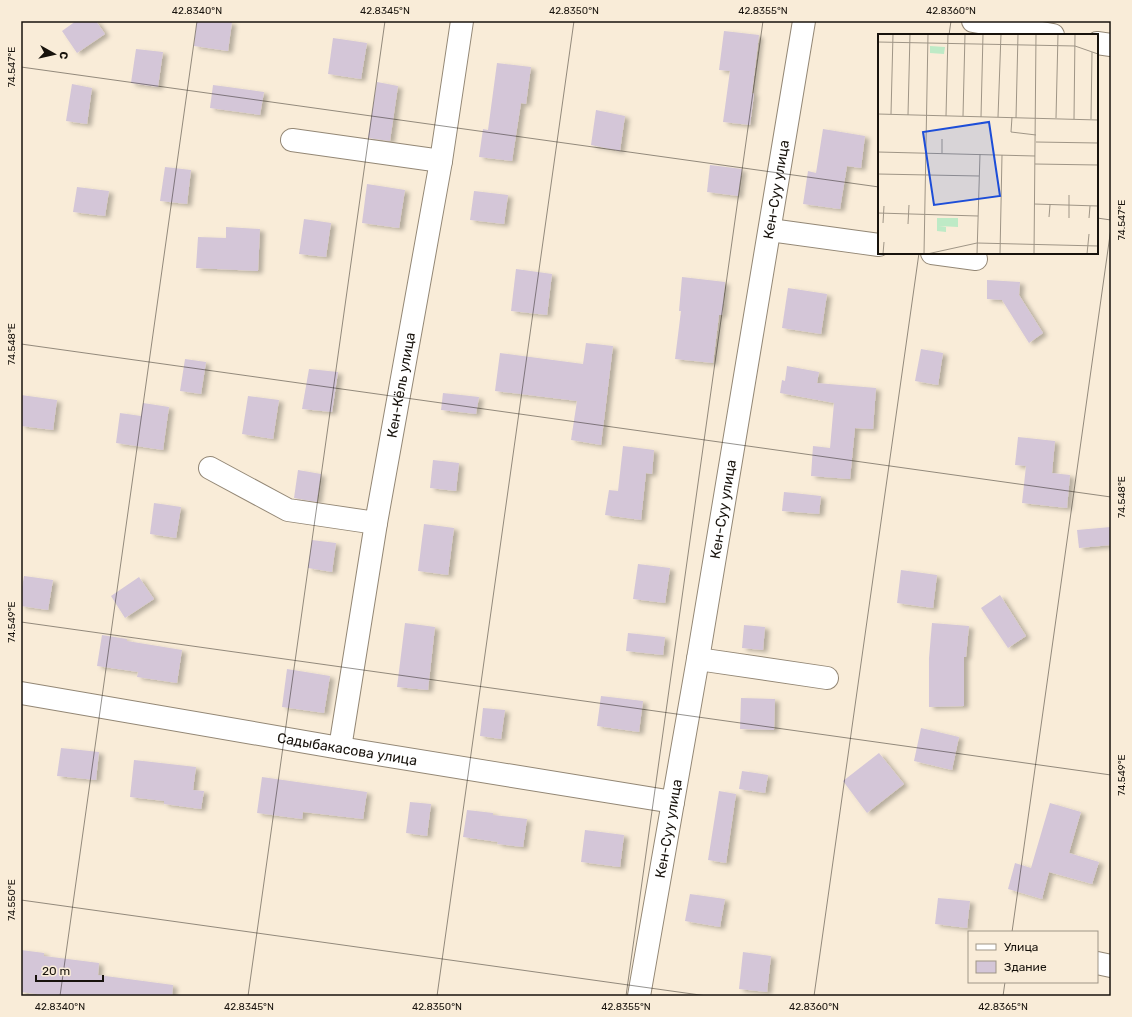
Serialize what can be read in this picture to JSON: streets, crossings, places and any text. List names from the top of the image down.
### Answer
{
  "streets": {
    "street": ["Кен-Суу улица", "Кен-Кёль улица", "Садыбакасова улица"]
  },
  "crossings": [
    ["Кен-Суу улица", "Садыбакасова улица"],
    ["Кен-Кёль улица", "Садыбакасова улица"]
  ],
  "legend": ["Улица", "Здание"],
  "scale_bar": "20 m",
  "north": "right",
  "coordinates": [
    "42.8340°N",
    "42.8345°N",
    "42.8350°N",
    "42.8355°N",
    "42.8360°N",
    "74.547°E",
    "74.548°E",
    "74.549°E",
    "74.550°E",
    "42.8365°N"
  ]
}
